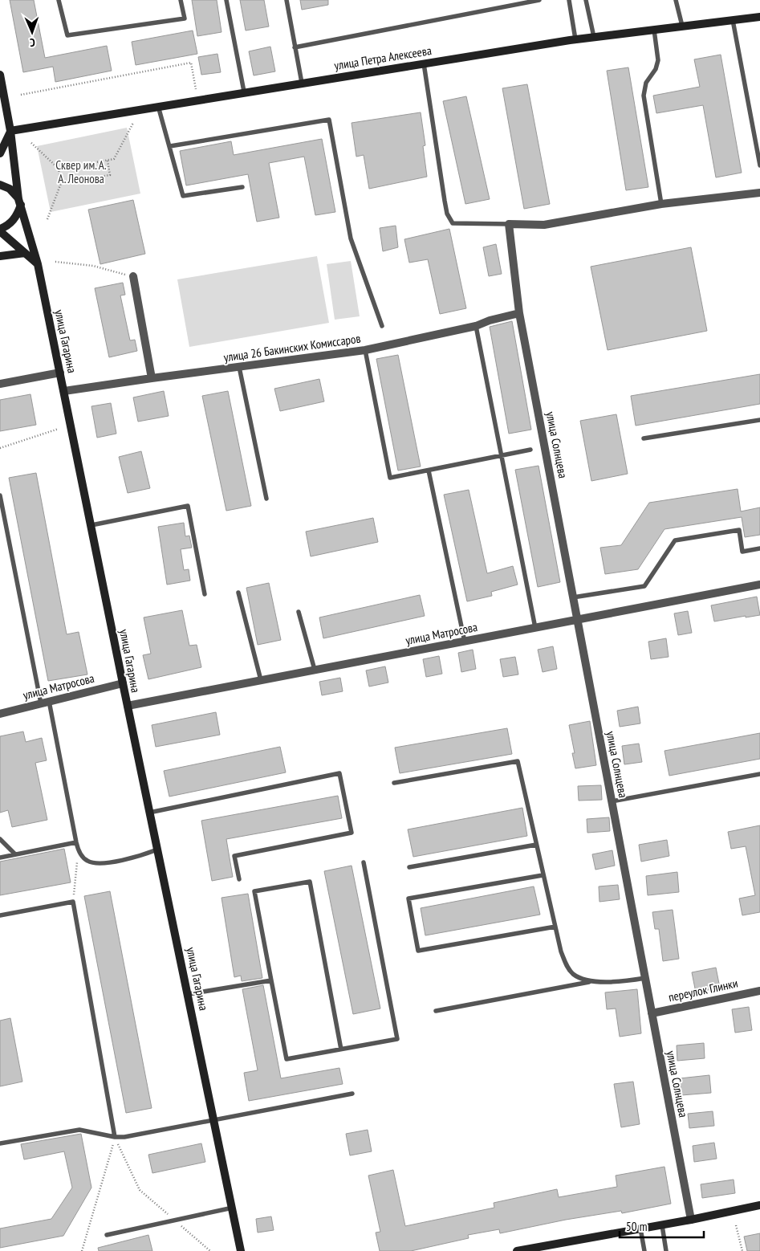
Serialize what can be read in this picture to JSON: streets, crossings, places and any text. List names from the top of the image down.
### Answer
{
  "streets": {
    "main road": ["улица Петра Алексеева", "улица Гагарина"],
    "street": [
      "улица 26 Бакинских Комиссаров",
      "улица Солнцева",
      "улица Матросова",
      "переулок Глинки"
    ]
  },
  "crossings": [
    ["улица Петра Алексеева", "улица Гагарина"],
    ["улица Гагарина", "улица 26 Бакинских Комиссаров"],
    ["улица Гагарина", "улица Матросова"],
    ["улица 26 Бакинских Комиссаров", "улица Солнцева"],
    ["улица Солнцева", "улица Матросова"],
    ["улица Солнцева", "переулок Глинки"]
  ],
  "parks": ["Сквер им. А. А. Леонова"],
  "scale_bar": "50 m",
  "north": "bottom"
}
